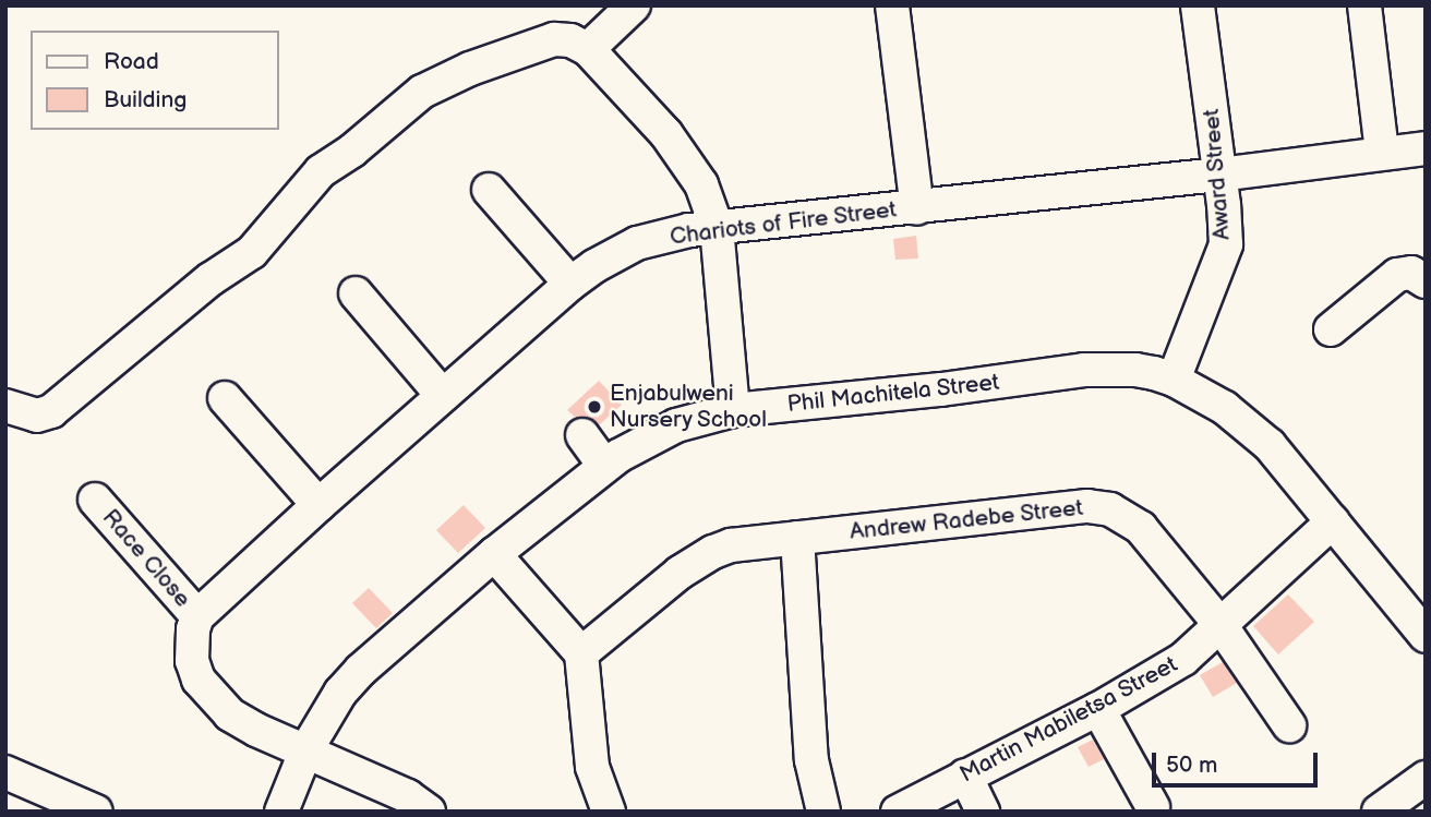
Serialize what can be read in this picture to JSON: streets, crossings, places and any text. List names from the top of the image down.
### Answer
{
  "streets": {
    "street": [
      "Award Street",
      "Chariots of Fire Street",
      "Phil Machitela Street",
      "Andrew Radebe Street",
      "Race Close",
      "Martin Mabiletsa Street"
    ]
  },
  "crossings": [
    ["Award Street", "Chariots of Fire Street"],
    ["Award Street", "Phil Machitela Street"],
    ["Chariots of Fire Street", "Race Close"],
    ["Phil Machitela Street", "Martin Mabiletsa Street"],
    ["Andrew Radebe Street", "Martin Mabiletsa Street"]
  ],
  "places": ["Enjabulweni Nursery School"],
  "legend": ["Road", "Building"],
  "scale_bar": "50 m"
}
